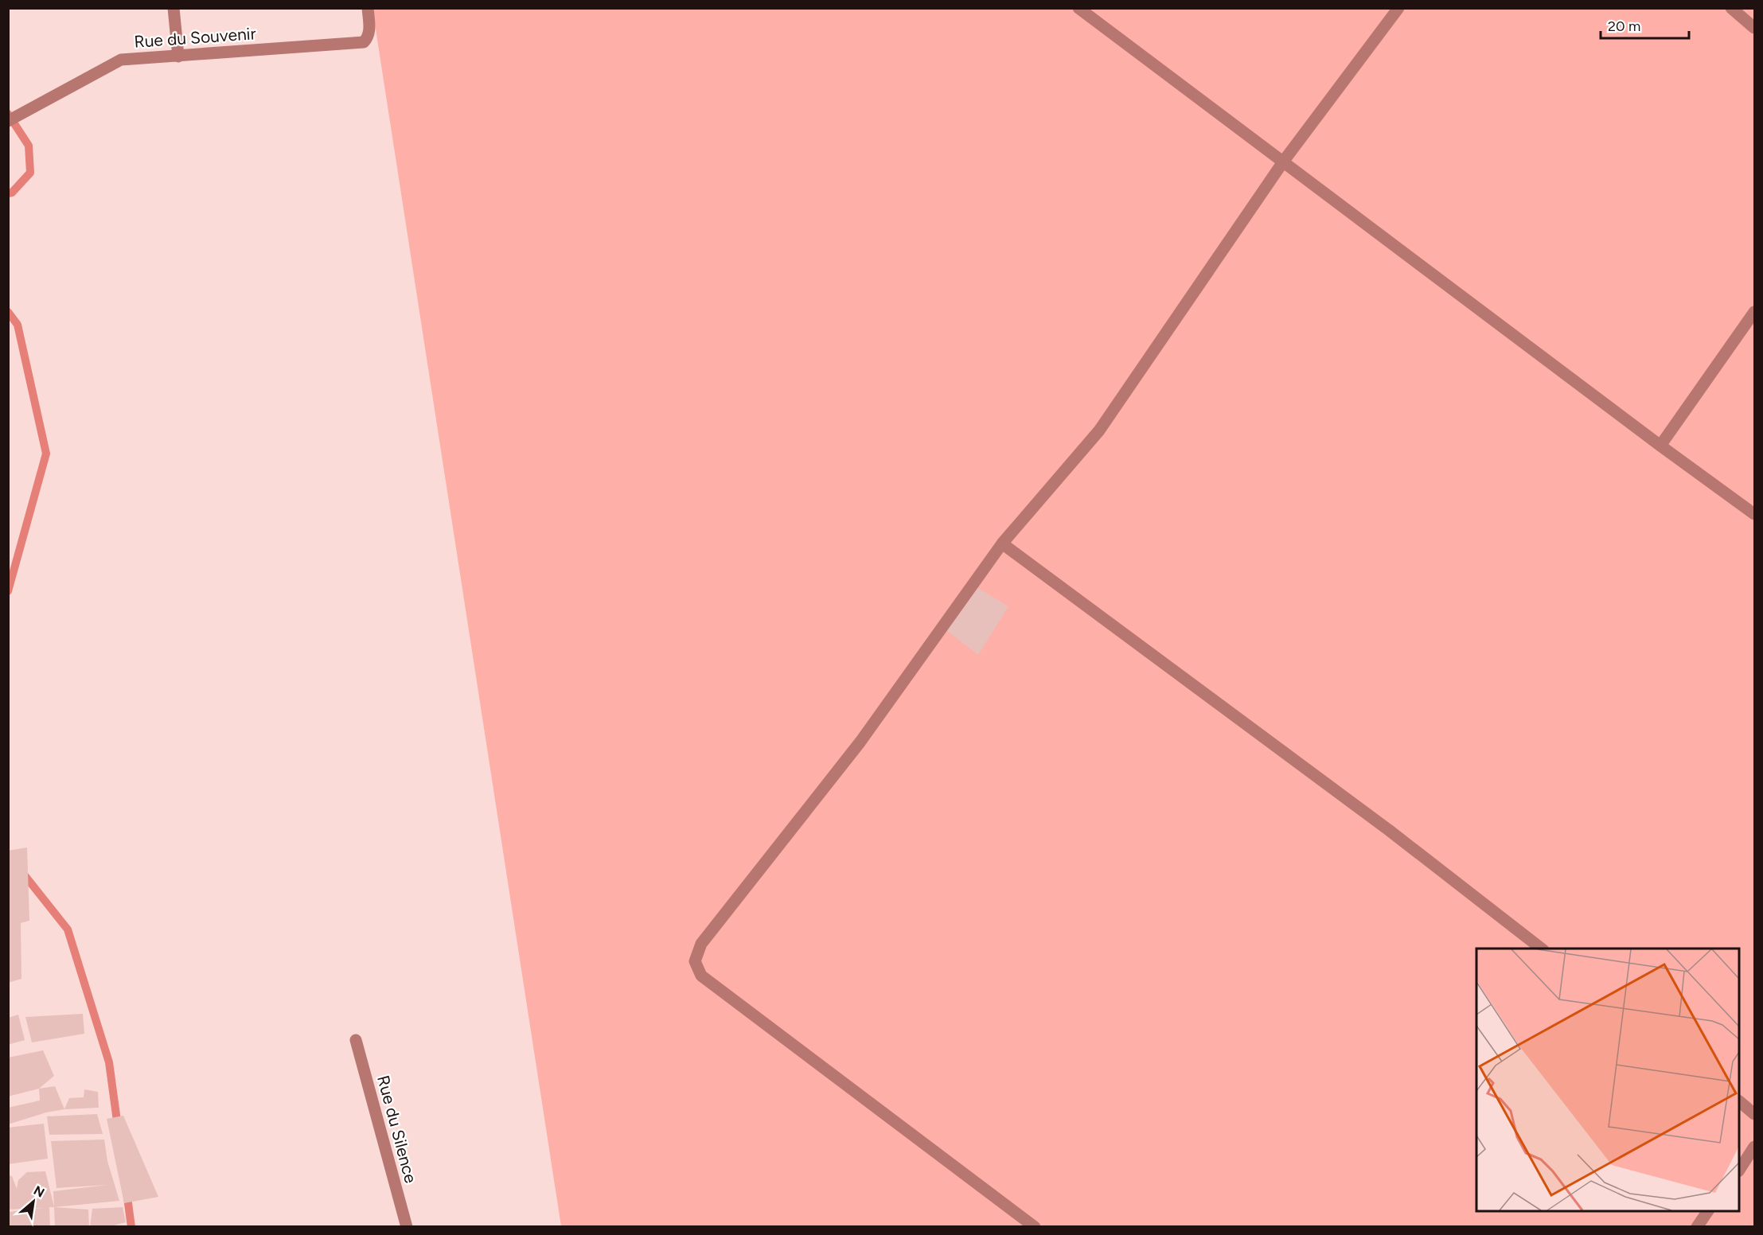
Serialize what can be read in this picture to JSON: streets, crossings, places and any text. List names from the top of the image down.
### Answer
{
  "streets": {
    "street": ["Rue du Souvenir", "Rue du Silence"]
  },
  "scale_bar": "20 m",
  "north": "top right"
}
